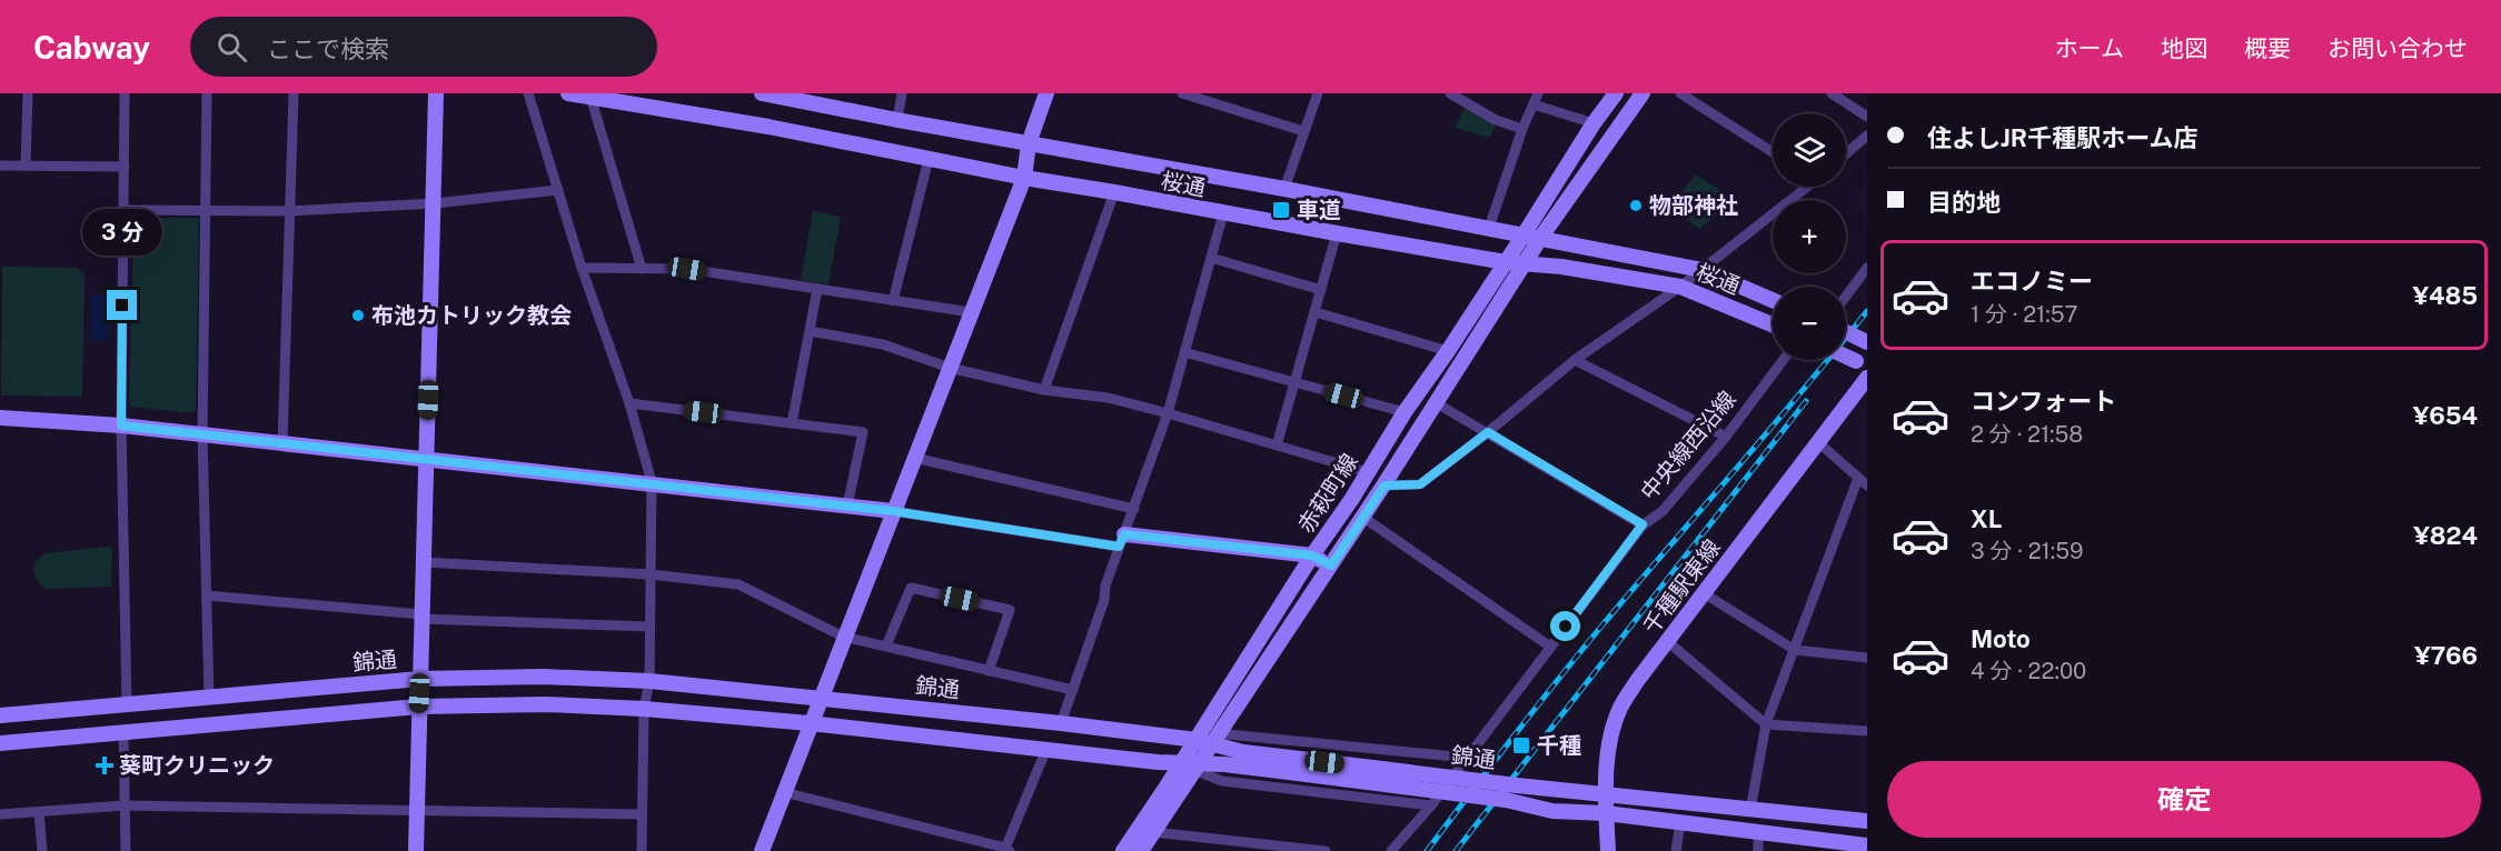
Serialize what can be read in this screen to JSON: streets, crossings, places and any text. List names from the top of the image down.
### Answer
{
  "streets": {
    "street": [
      "桜通",
      "中央線西沿線",
      "赤萩町線",
      "千種駅東線",
      "錦通"
    ]
  },
  "crossings": [
    ["桜通", "赤萩町線"],
    ["赤萩町線", "錦通"],
    ["千種駅東線", "錦通"]
  ],
  "places": {
    "other": ["物部神社", "布池カトリック教会"],
    "transit": ["車道", "千種"],
    "health": ["葵町クリニック"]
  },
  "page": {
    "header": "Cabway",
    "search": "ここで検索",
    "nav": [
      "ホーム",
      "地図",
      "概要",
      "お問い合わせ"
    ],
    "banner": ["住よしJR千種駅ホーム店", "目的地"],
    "map_buttons": ["+", "−"],
    "bubble": "3 分",
    "list": [
      {
        "name": "エコノミー",
        "note": "1 分 · 21:57",
        "value": "¥485"
      },
      {
        "name": "コンフォート",
        "note": "2 分 · 21:58",
        "value": "¥654"
      },
      {
        "name": "XL",
        "note": "3 分 · 21:59",
        "value": "¥824"
      },
      {
        "name": "Moto",
        "note": "4 分 · 22:00",
        "value": "¥766"
      }
    ],
    "buttons": "確定"
  }
}
